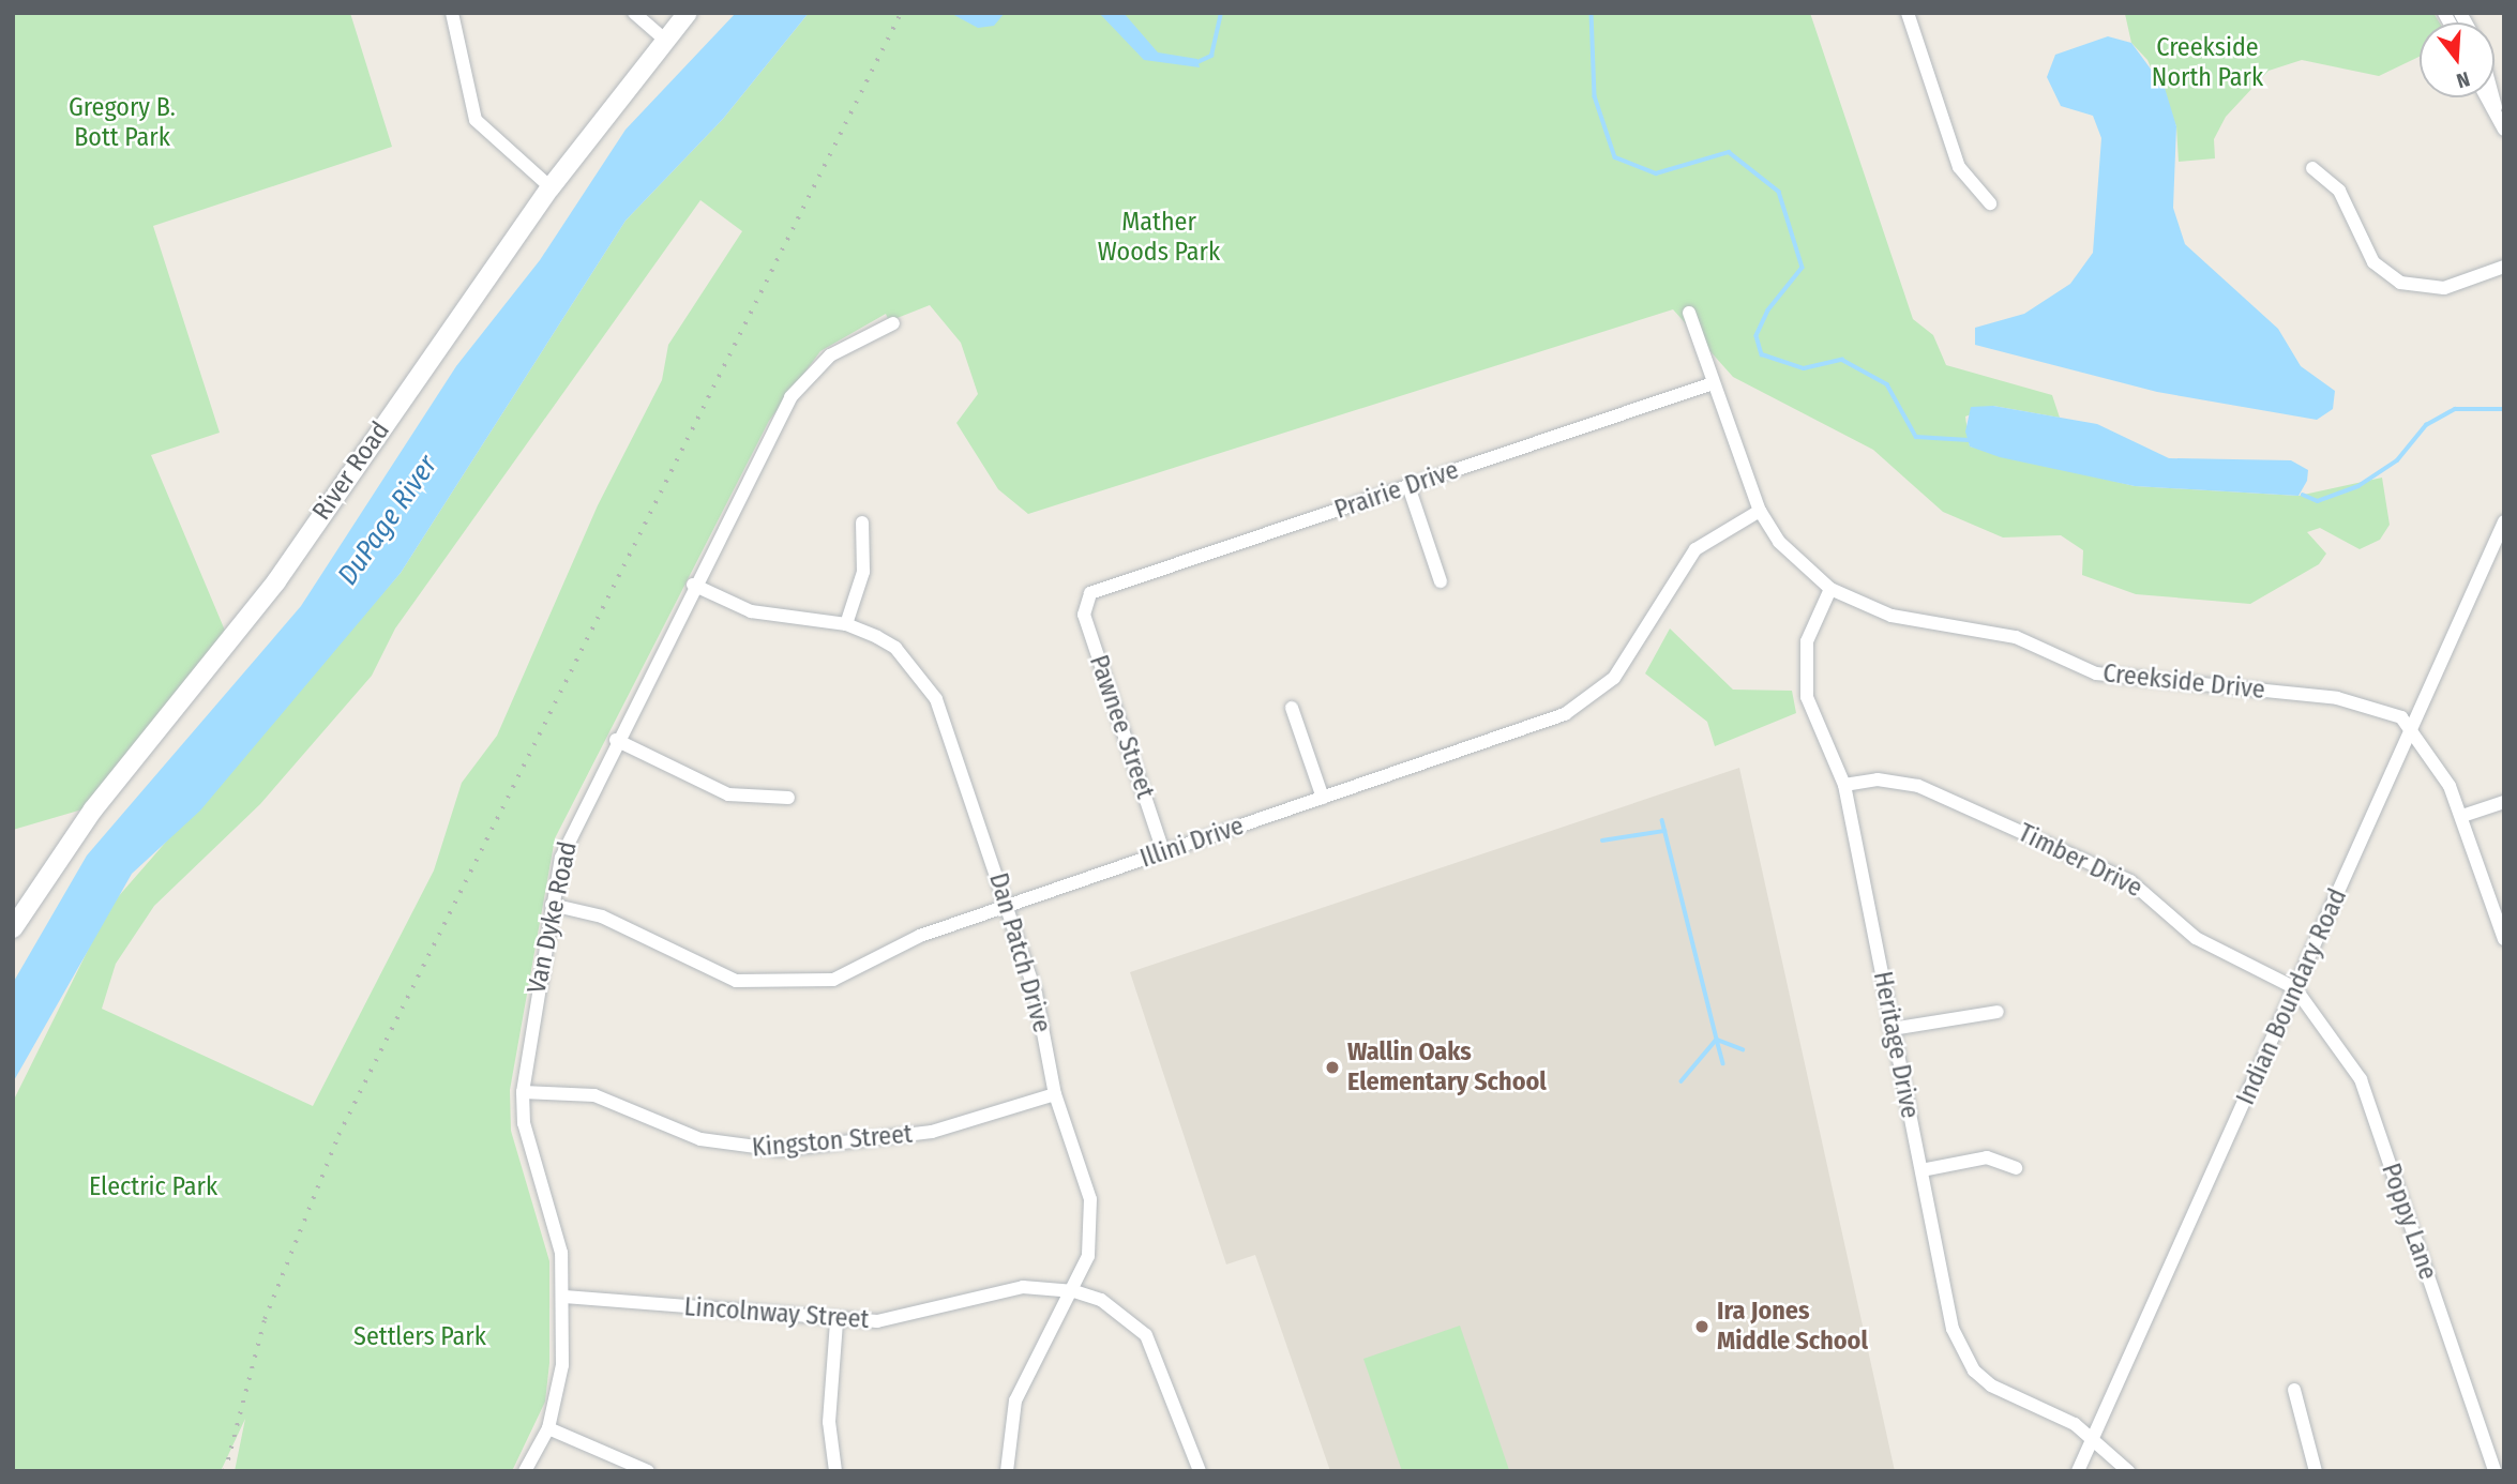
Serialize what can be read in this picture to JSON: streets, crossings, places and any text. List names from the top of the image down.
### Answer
{
  "streets": {
    "street": [
      "River Road",
      "Prairie Drive",
      "Creekside Drive",
      "Pawnee Street",
      "Illini Drive",
      "Timber Drive",
      "Van Dyke Road",
      "Dan Patch Drive",
      "Indian Boundary Road",
      "Heritage Drive",
      "Kingston Street",
      "Poppy Lane",
      "Lincolnway Street"
    ]
  },
  "crossings": [
    ["Prairie Drive", "Creekside Drive"],
    ["Prairie Drive", "Pawnee Street"],
    ["Creekside Drive", "Illini Drive"],
    ["Creekside Drive", "Indian Boundary Road"],
    ["Creekside Drive", "Heritage Drive"],
    ["Pawnee Street", "Illini Drive"],
    ["Illini Drive", "Van Dyke Road"],
    ["Illini Drive", "Dan Patch Drive"],
    ["Timber Drive", "Indian Boundary Road"],
    ["Timber Drive", "Heritage Drive"],
    ["Timber Drive", "Poppy Lane"],
    ["Van Dyke Road", "Dan Patch Drive"],
    ["Van Dyke Road", "Kingston Street"],
    ["Van Dyke Road", "Lincolnway Street"],
    ["Dan Patch Drive", "Kingston Street"],
    ["Dan Patch Drive", "Lincolnway Street"],
    ["Indian Boundary Road", "Heritage Drive"],
    ["Indian Boundary Road", "Poppy Lane"]
  ],
  "water": ["DuPage River"],
  "parks": [
    "Creekside North Park",
    "Gregory B. Bott Park",
    "Mather Woods Park",
    "Electric Park",
    "Settlers Park"
  ],
  "places": ["Wallin Oaks Elementary School", "Ira Jones Middle School"],
  "north": "bottom"
}
